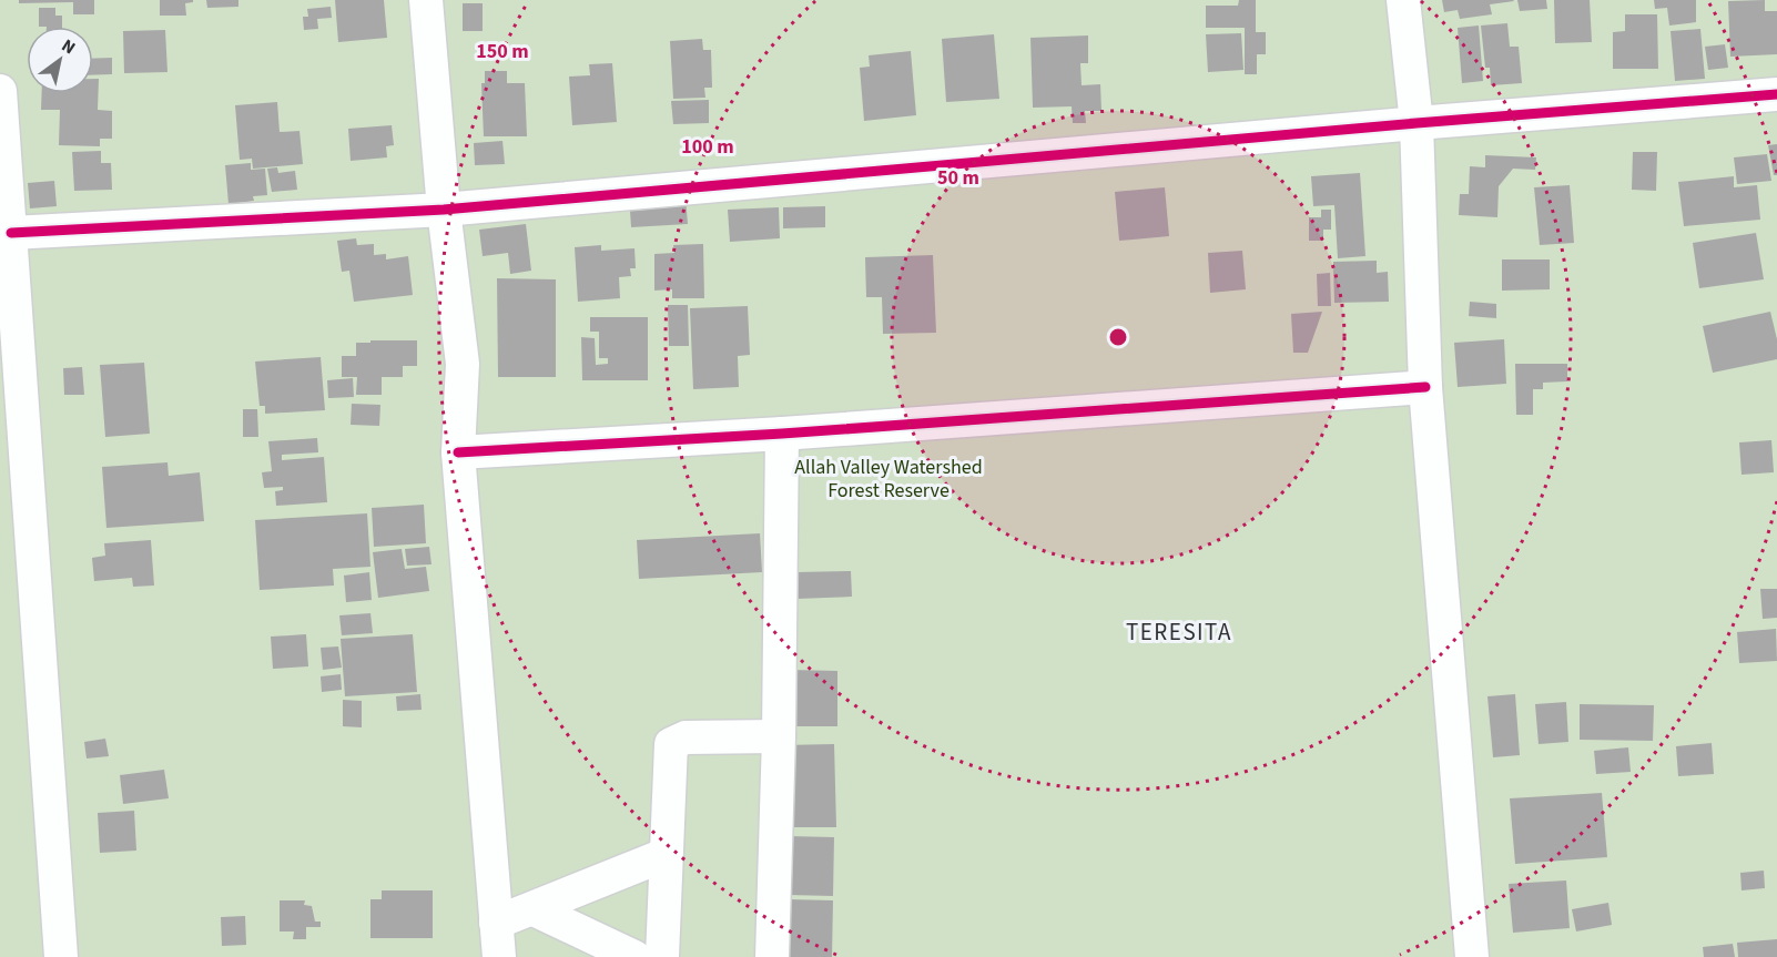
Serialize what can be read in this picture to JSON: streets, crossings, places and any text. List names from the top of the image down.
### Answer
{
  "districts": ["TERESITA"],
  "parks": ["Allah Valley Watershed Forest Reserve"],
  "north": "top right",
  "rings": ["150 m", "100 m", "50 m"]
}
